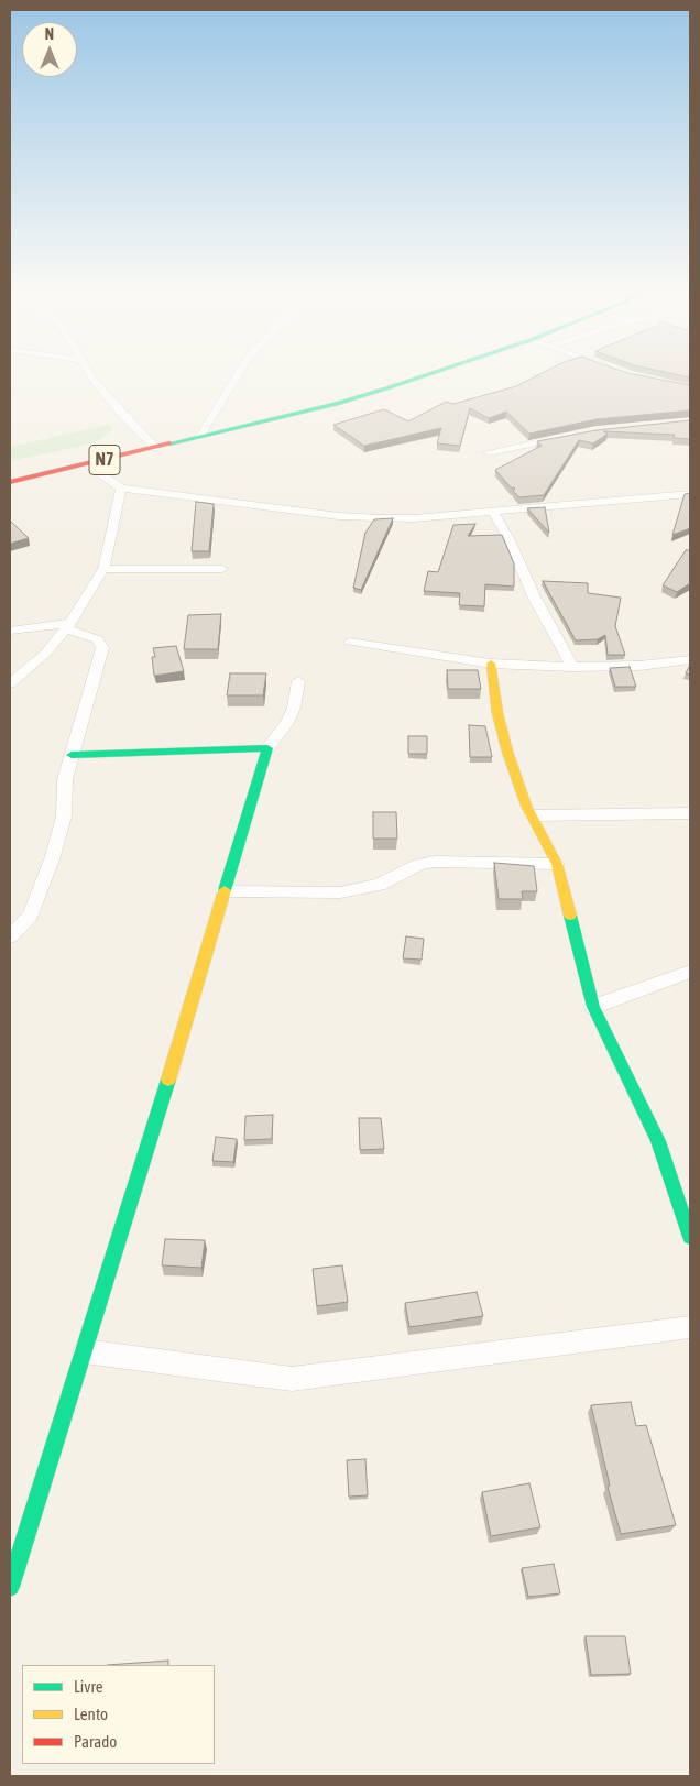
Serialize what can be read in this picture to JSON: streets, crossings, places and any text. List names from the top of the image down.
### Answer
{
  "streets": {
    "main road": ["N7"]
  },
  "legend": ["Livre", "Lento", "Parado"],
  "north": "top"
}
